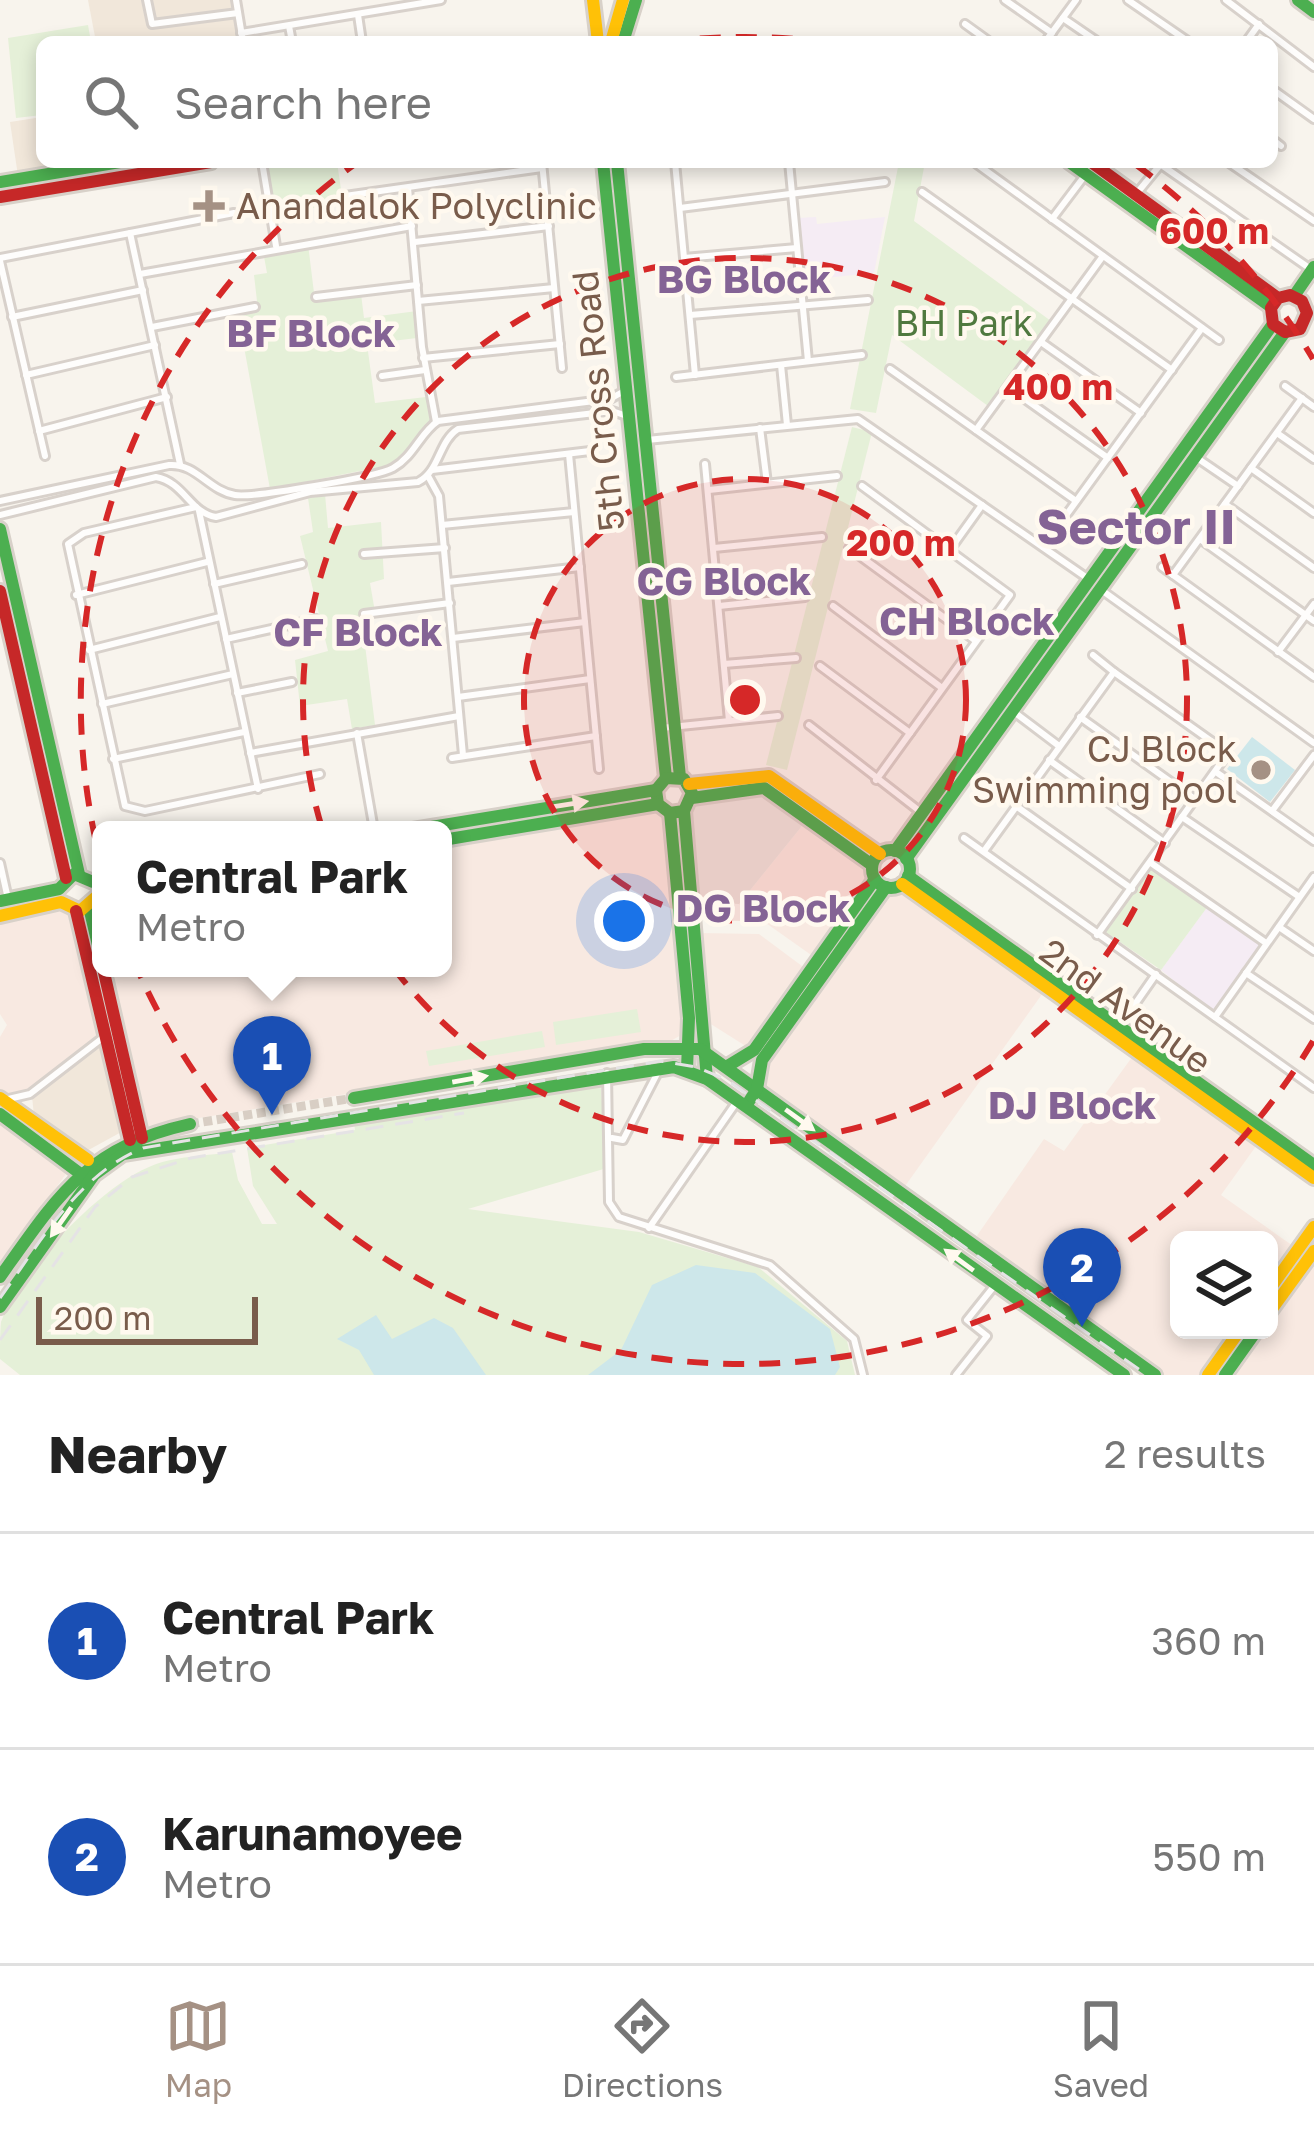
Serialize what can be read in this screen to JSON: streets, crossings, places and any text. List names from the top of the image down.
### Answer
{
  "streets": {
    "street": ["5th Cross Road", "2nd Avenue"]
  },
  "districts": [
    "BG Block",
    "BF Block",
    "Sector II",
    "CG Block",
    "CH Block",
    "CF Block",
    "DG Block",
    "DJ Block"
  ],
  "parks": ["BH Park"],
  "places": {
    "health": ["Anandalok Polyclinic"],
    "other": ["CJ Block Swimming pool"]
  },
  "scale_bar": "200 m",
  "page": {
    "search": "Search here",
    "popup": ["Central Park", "Metro"],
    "pins": ["1", "2"],
    "scale": "200 m",
    "heading": ["Nearby", "2 results"],
    "list": [
      {
        "mark": "1",
        "name": "Central Park",
        "note": "Metro",
        "value": "360 m"
      },
      {
        "mark": "2",
        "name": "Karunamoyee",
        "note": "Metro",
        "value": "550 m"
      }
    ],
    "nav": ["Map", "Directions", "Saved"]
  },
  "rings": ["600 m", "400 m", "200 m"]
}
